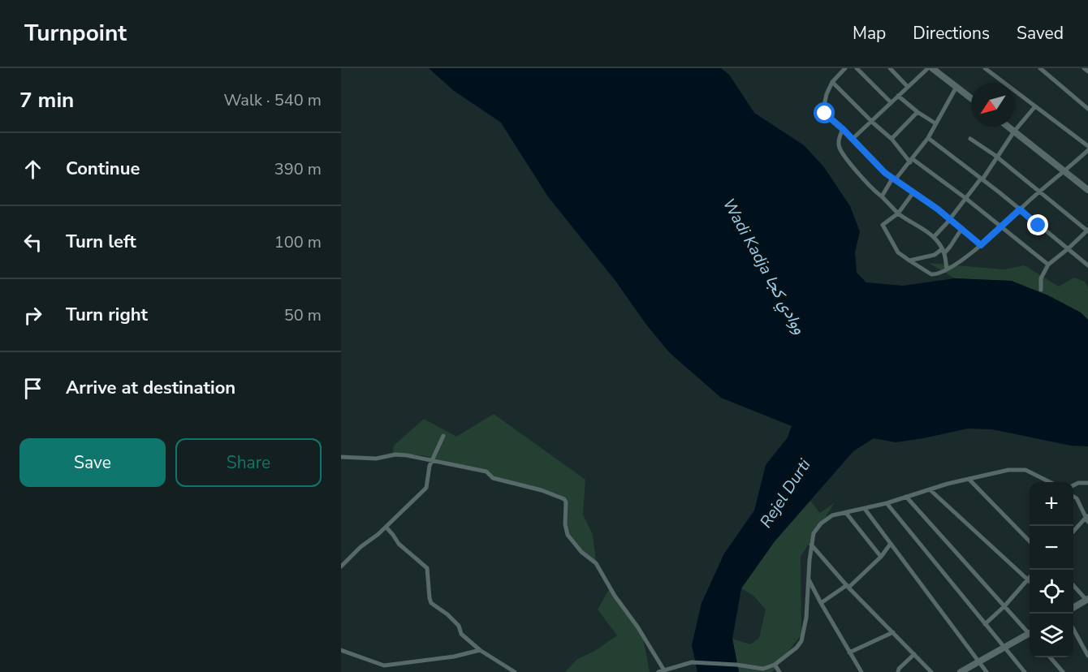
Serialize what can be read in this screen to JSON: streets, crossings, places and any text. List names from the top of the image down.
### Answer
{
  "water": ["Wadi Kadja ووادي كجا", "Rejel Durti"],
  "north": "bottom left",
  "page": {
    "header": "Turnpoint",
    "nav": ["Map", "Directions", "Saved"],
    "heading": ["7 min", "Walk · 540 m"],
    "list": [
      ["Continue", "390 m"],
      ["Turn left", "100 m"],
      ["Turn right", "50 m"],
      "Arrive at destination"
    ],
    "buttons": ["Save", "Share"],
    "map_buttons": ["+", "−"]
  }
}
